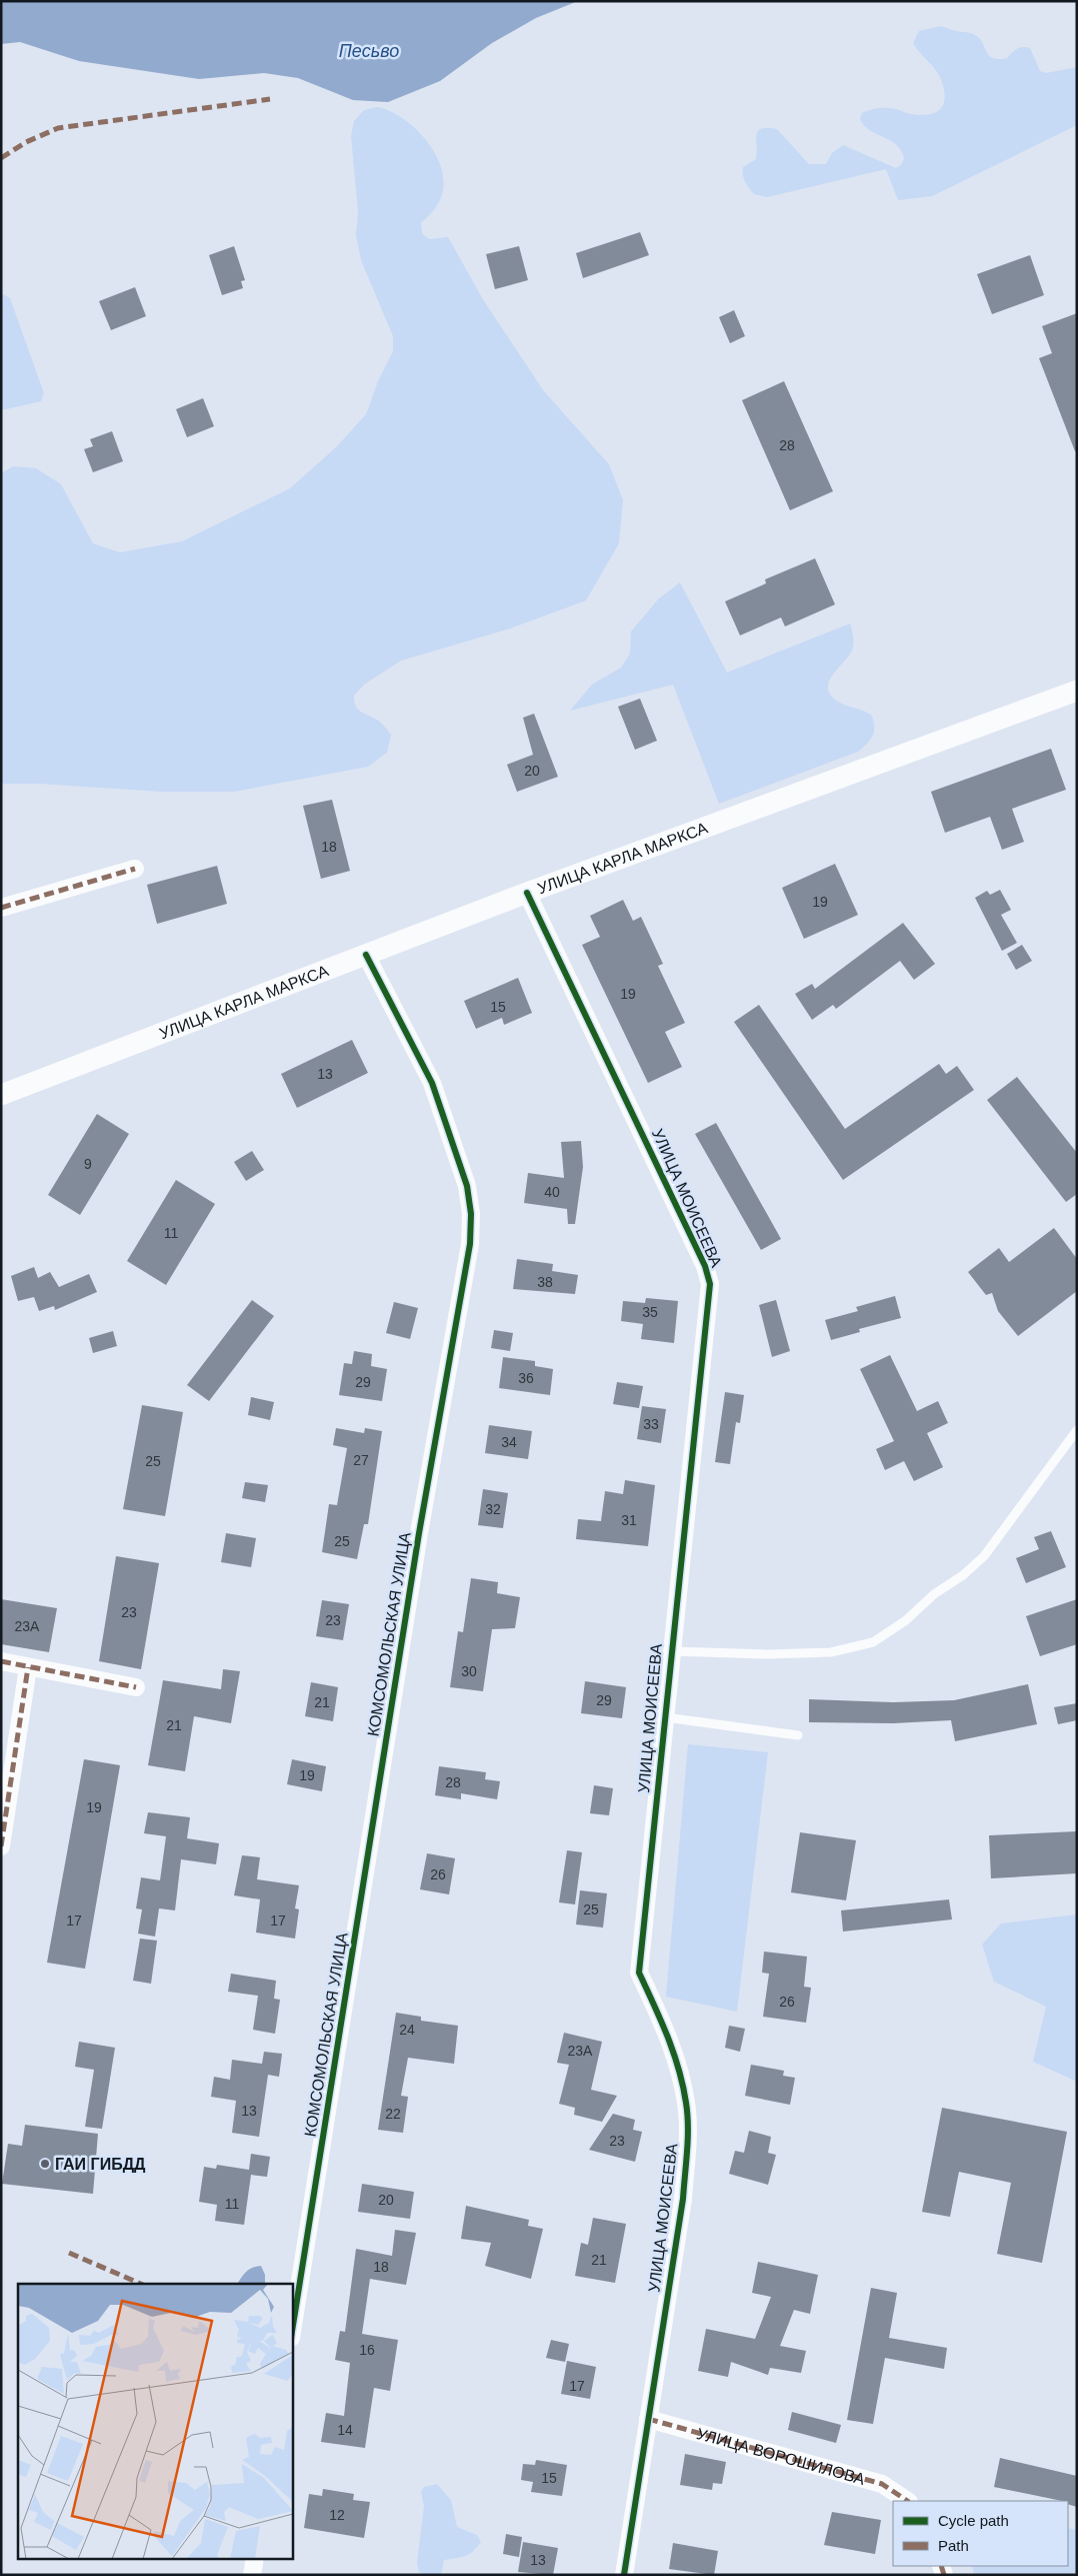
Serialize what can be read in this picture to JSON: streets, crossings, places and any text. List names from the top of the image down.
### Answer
{
  "streets": {
    "street": [
      "УЛИЦА КАРЛА МАРКСА",
      "УЛИЦА МОИСЕЕВА",
      "КОМСОМОЛЬСКАЯ УЛИЦА",
      "УЛИЦА ВОРОШИЛОВА"
    ]
  },
  "crossings": [
    ["УЛИЦА КАРЛА МАРКСА", "УЛИЦА МОИСЕЕВА"],
    ["УЛИЦА КАРЛА МАРКСА", "КОМСОМОЛЬСКАЯ УЛИЦА"],
    ["УЛИЦА МОИСЕЕВА", "УЛИЦА ВОРОШИЛОВА"]
  ],
  "water": ["Песьво"],
  "places": ["ГАИ ГИБДД"],
  "house_numbers": [
    "28",
    "20",
    "18",
    "19",
    "19",
    "15",
    "13",
    "9",
    "40",
    "11",
    "38",
    "35",
    "36",
    "29",
    "33",
    "34",
    "27",
    "25",
    "32",
    "31",
    "25",
    "23",
    "23",
    "23А",
    "30",
    "29",
    "21",
    "21",
    "19",
    "28",
    "19",
    "26",
    "25",
    "17",
    "17",
    "26",
    "24",
    "23А",
    "13",
    "22",
    "23",
    "20",
    "11",
    "21",
    "18",
    "16",
    "17",
    "14",
    "15",
    "12",
    "13"
  ],
  "legend": ["Cycle path", "Path"]
}
